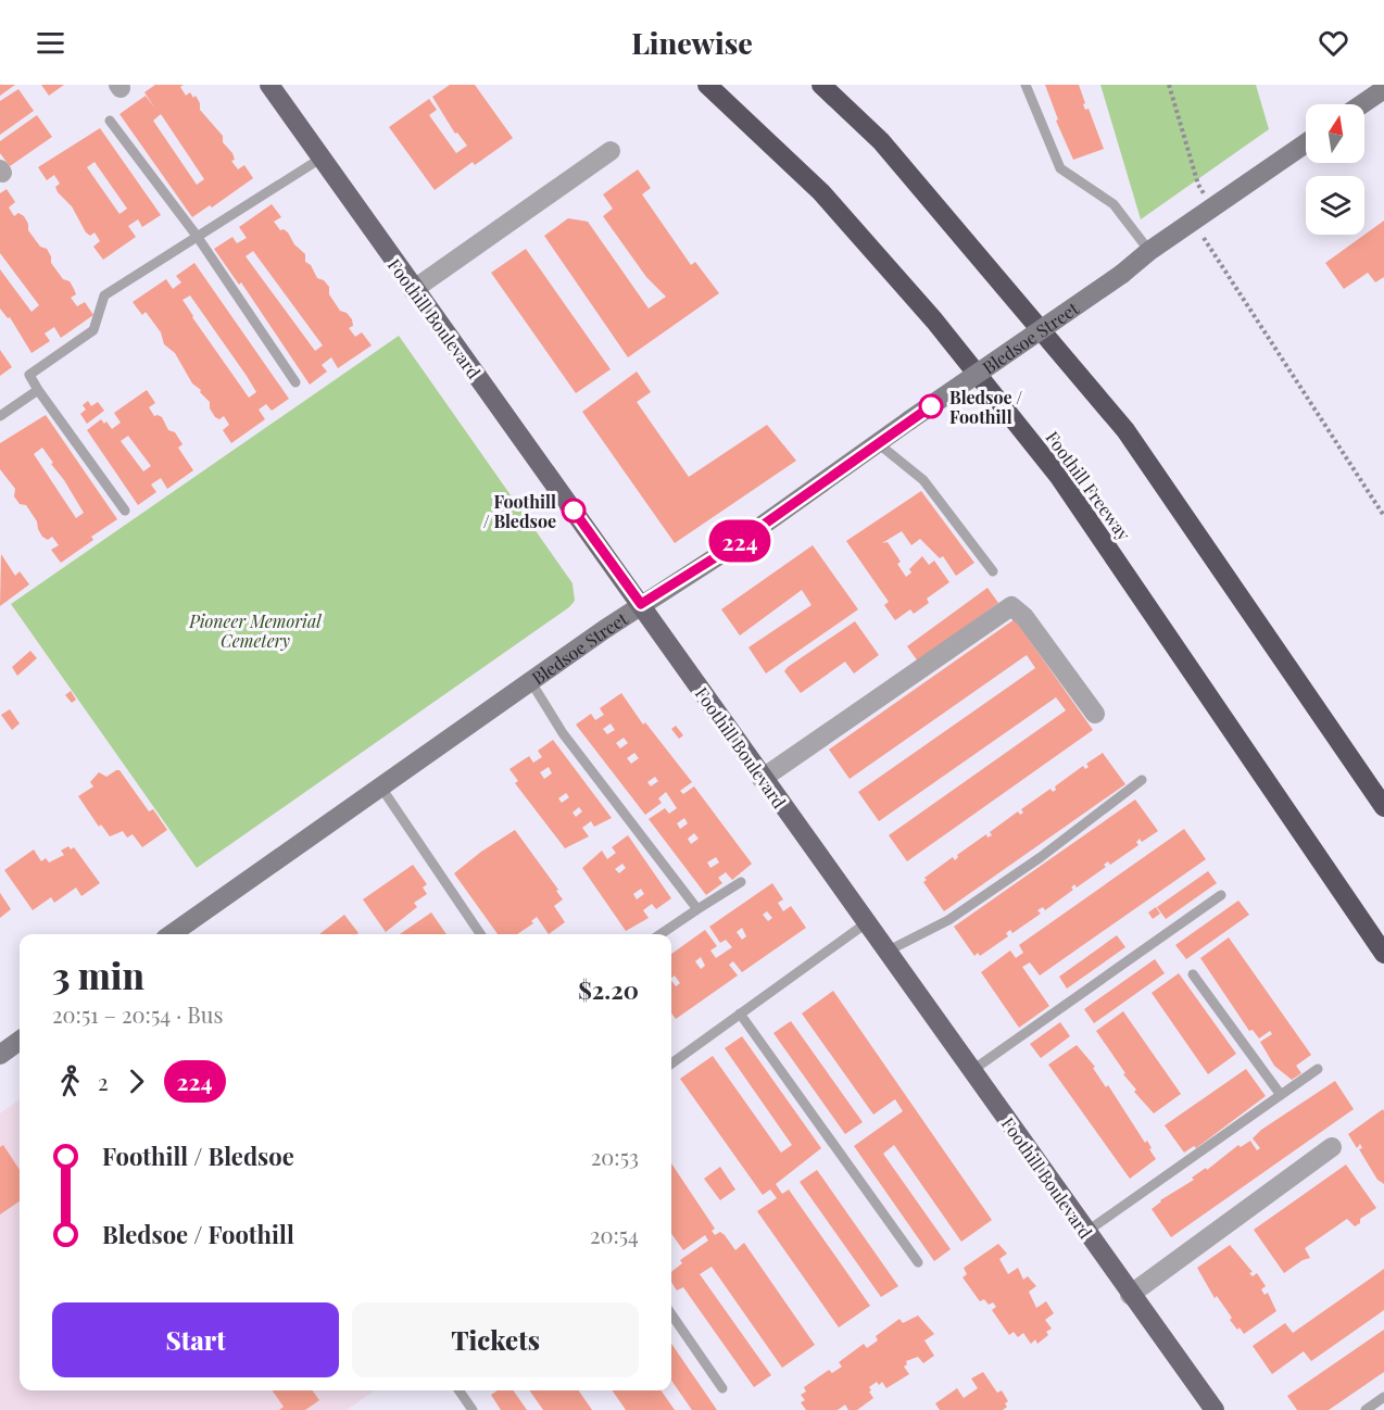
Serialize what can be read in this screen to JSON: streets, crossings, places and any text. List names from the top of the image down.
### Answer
{
  "streets": {
    "highway": ["Foothill Freeway"],
    "main road": ["Foothill Boulevard"],
    "street": ["Bledsoe Street"]
  },
  "crossings": [
    ["Foothill Boulevard", "Bledsoe Street"]
  ],
  "parks": ["Pioneer Memorial Cemetery"],
  "places": ["Bledsoe / Foothill", "Foothill / Bledsoe"],
  "lines": ["bus line 224"],
  "north": "top",
  "page": {
    "header": "Linewise",
    "on_map": "224",
    "heading": ["3 min", "20:51 – 20:54 · Bus", "$2.20"],
    "legs": ["2", "224"],
    "list": [
      {
        "name": "Foothill / Bledsoe",
        "value": "20:53"
      },
      {
        "name": "Bledsoe / Foothill",
        "value": "20:54"
      }
    ],
    "buttons": ["Start", "Tickets"]
  }
}
